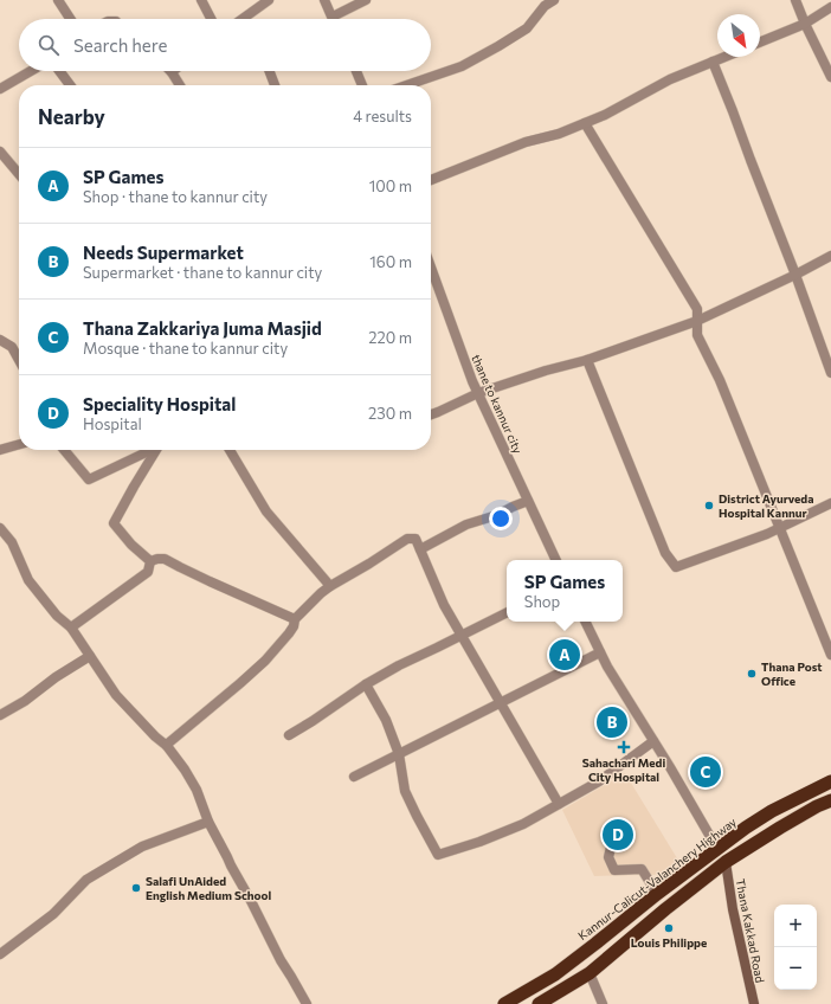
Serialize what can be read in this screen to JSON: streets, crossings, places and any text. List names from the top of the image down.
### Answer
{
  "streets": {
    "highway": ["Kannur-Calicut-Valanchery Highway"],
    "main road": ["Thana Kakkad Road"],
    "street": ["thane to kannur city"]
  },
  "places": {
    "other": [
      "District Ayurveda Hospital Kannur",
      "Thana Post Office",
      "Salafi UnAided English Medium School",
      "Louis Philippe"
    ],
    "health": ["Sahachari Medi City Hospital"]
  },
  "north": "bottom right",
  "page": {
    "search": "Search here",
    "heading": ["Nearby", "4 results"],
    "list": [
      {
        "mark": "A",
        "name": "SP Games",
        "note": "Shop · thane to kannur city",
        "value": "100 m"
      },
      {
        "mark": "B",
        "name": "Needs Supermarket",
        "note": "Supermarket · thane to kannur city",
        "value": "160 m"
      },
      {
        "mark": "C",
        "name": "Thana Zakkariya Juma Masjid",
        "note": "Mosque · thane to kannur city",
        "value": "220 m"
      },
      {
        "mark": "D",
        "name": "Speciality Hospital",
        "note": "Hospital",
        "value": "230 m"
      }
    ],
    "popup": ["SP Games", "Shop"],
    "pins": [
      "A",
      "B",
      "C",
      "D"
    ],
    "map_buttons": ["+", "−"]
  }
}
